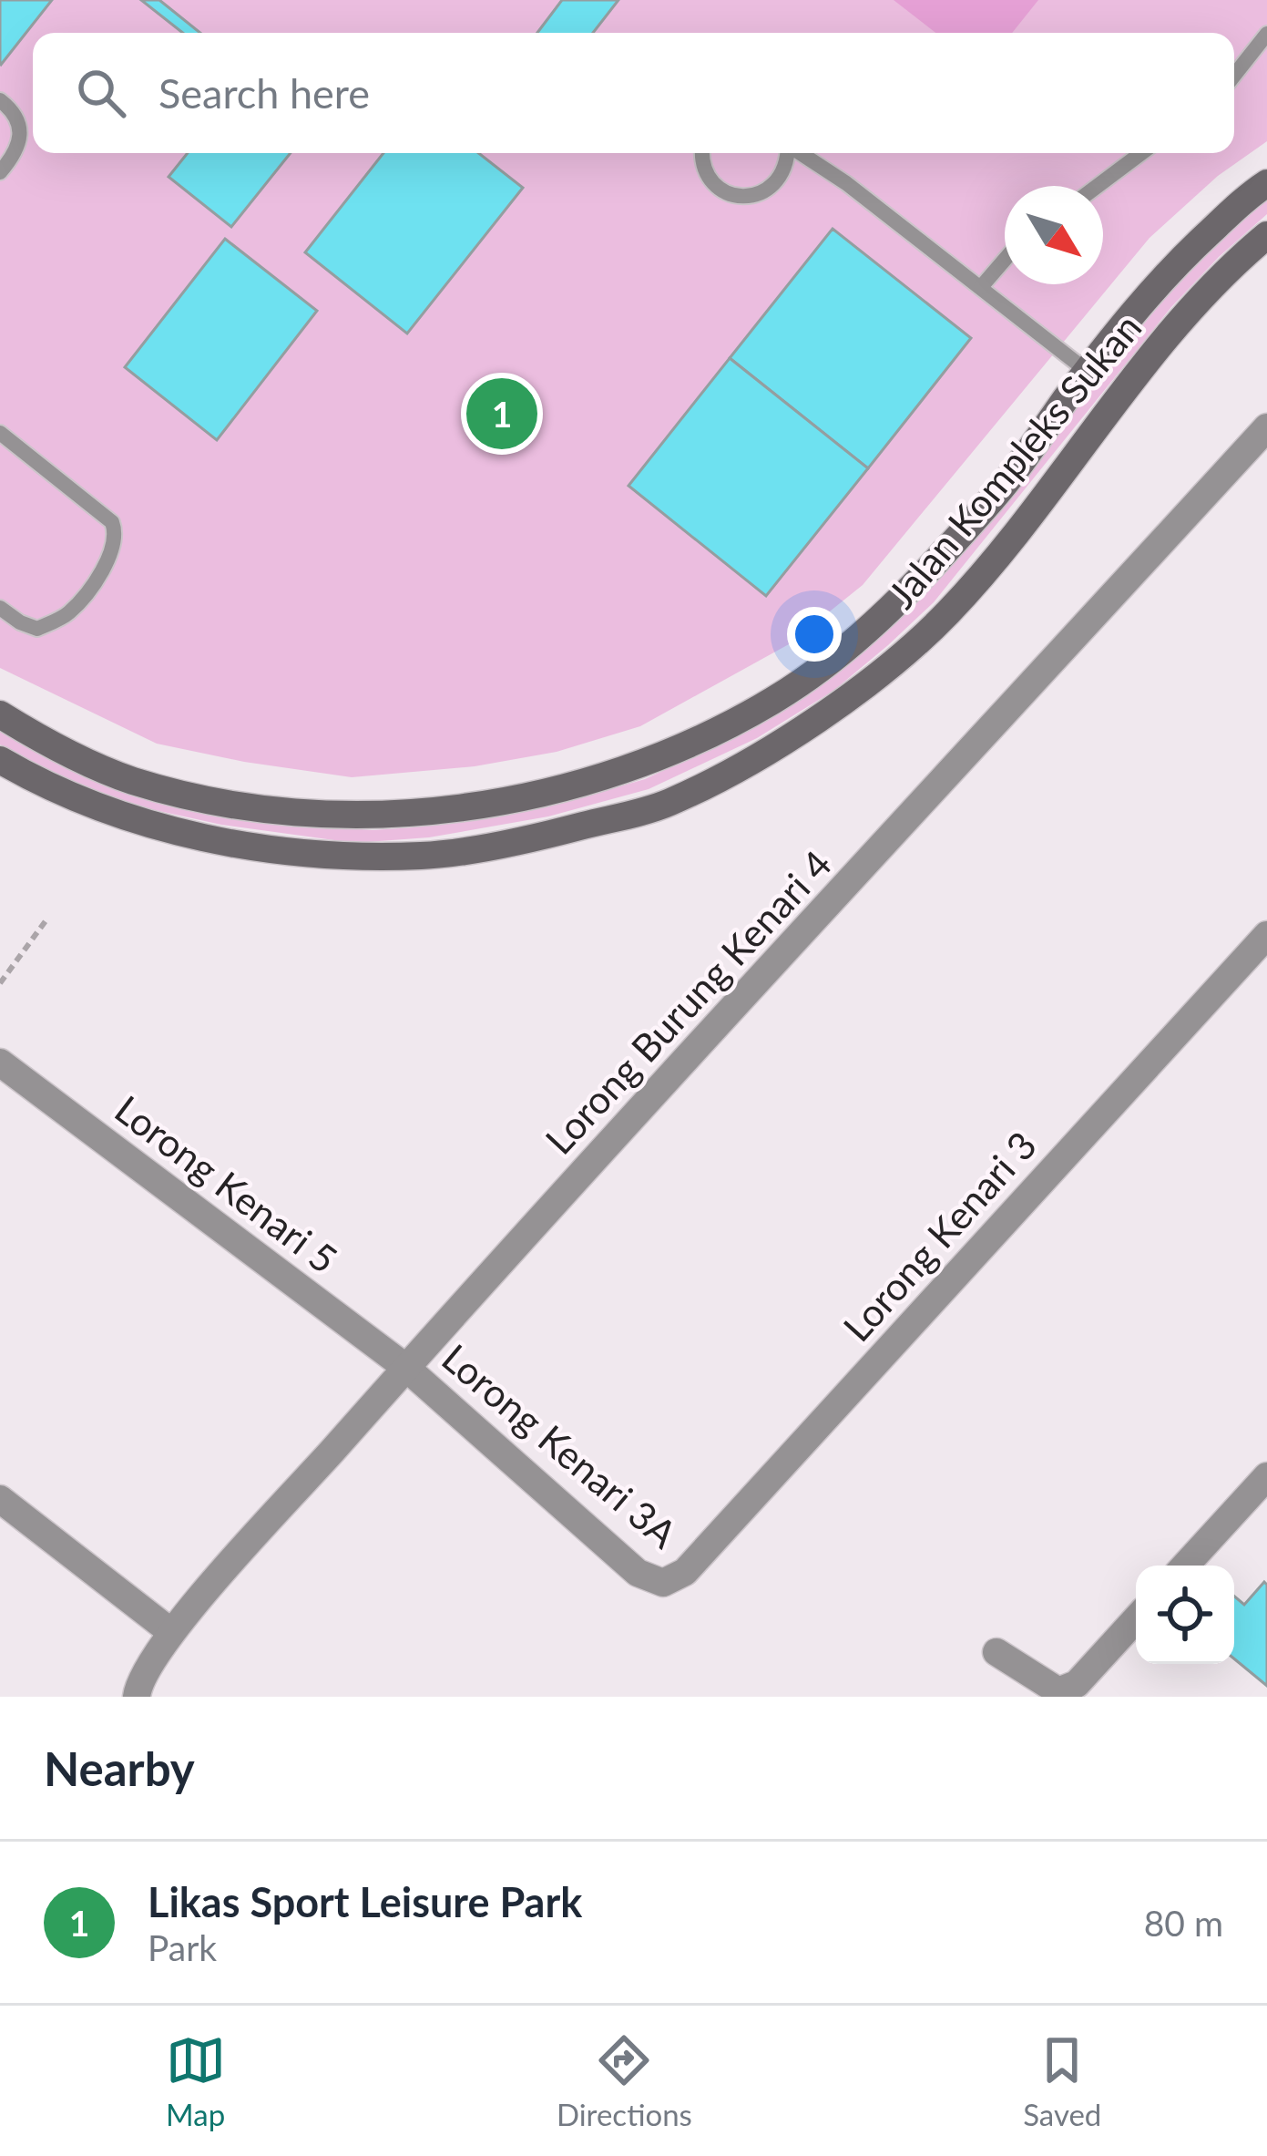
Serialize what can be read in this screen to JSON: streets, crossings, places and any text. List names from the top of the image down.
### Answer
{
  "streets": {
    "main road": ["Jalan Kompleks Sukan"],
    "street": [
      "Lorong Burung Kenari 4",
      "Lorong Kenari 5",
      "Lorong Kenari 3",
      "Lorong Kenari 3A"
    ]
  },
  "crossings": [
    ["Lorong Burung Kenari 4", "Lorong Kenari 5"],
    ["Lorong Burung Kenari 4", "Lorong Kenari 3A"],
    ["Lorong Kenari 5", "Lorong Kenari 3A"],
    ["Lorong Kenari 3", "Lorong Kenari 3A"]
  ],
  "north": "bottom right",
  "page": {
    "search": "Search here",
    "pins": "1",
    "heading": "Nearby",
    "list": [
      {
        "mark": "1",
        "name": "Likas Sport Leisure Park",
        "note": "Park",
        "value": "80 m"
      }
    ],
    "nav": ["Map", "Directions", "Saved"]
  }
}
